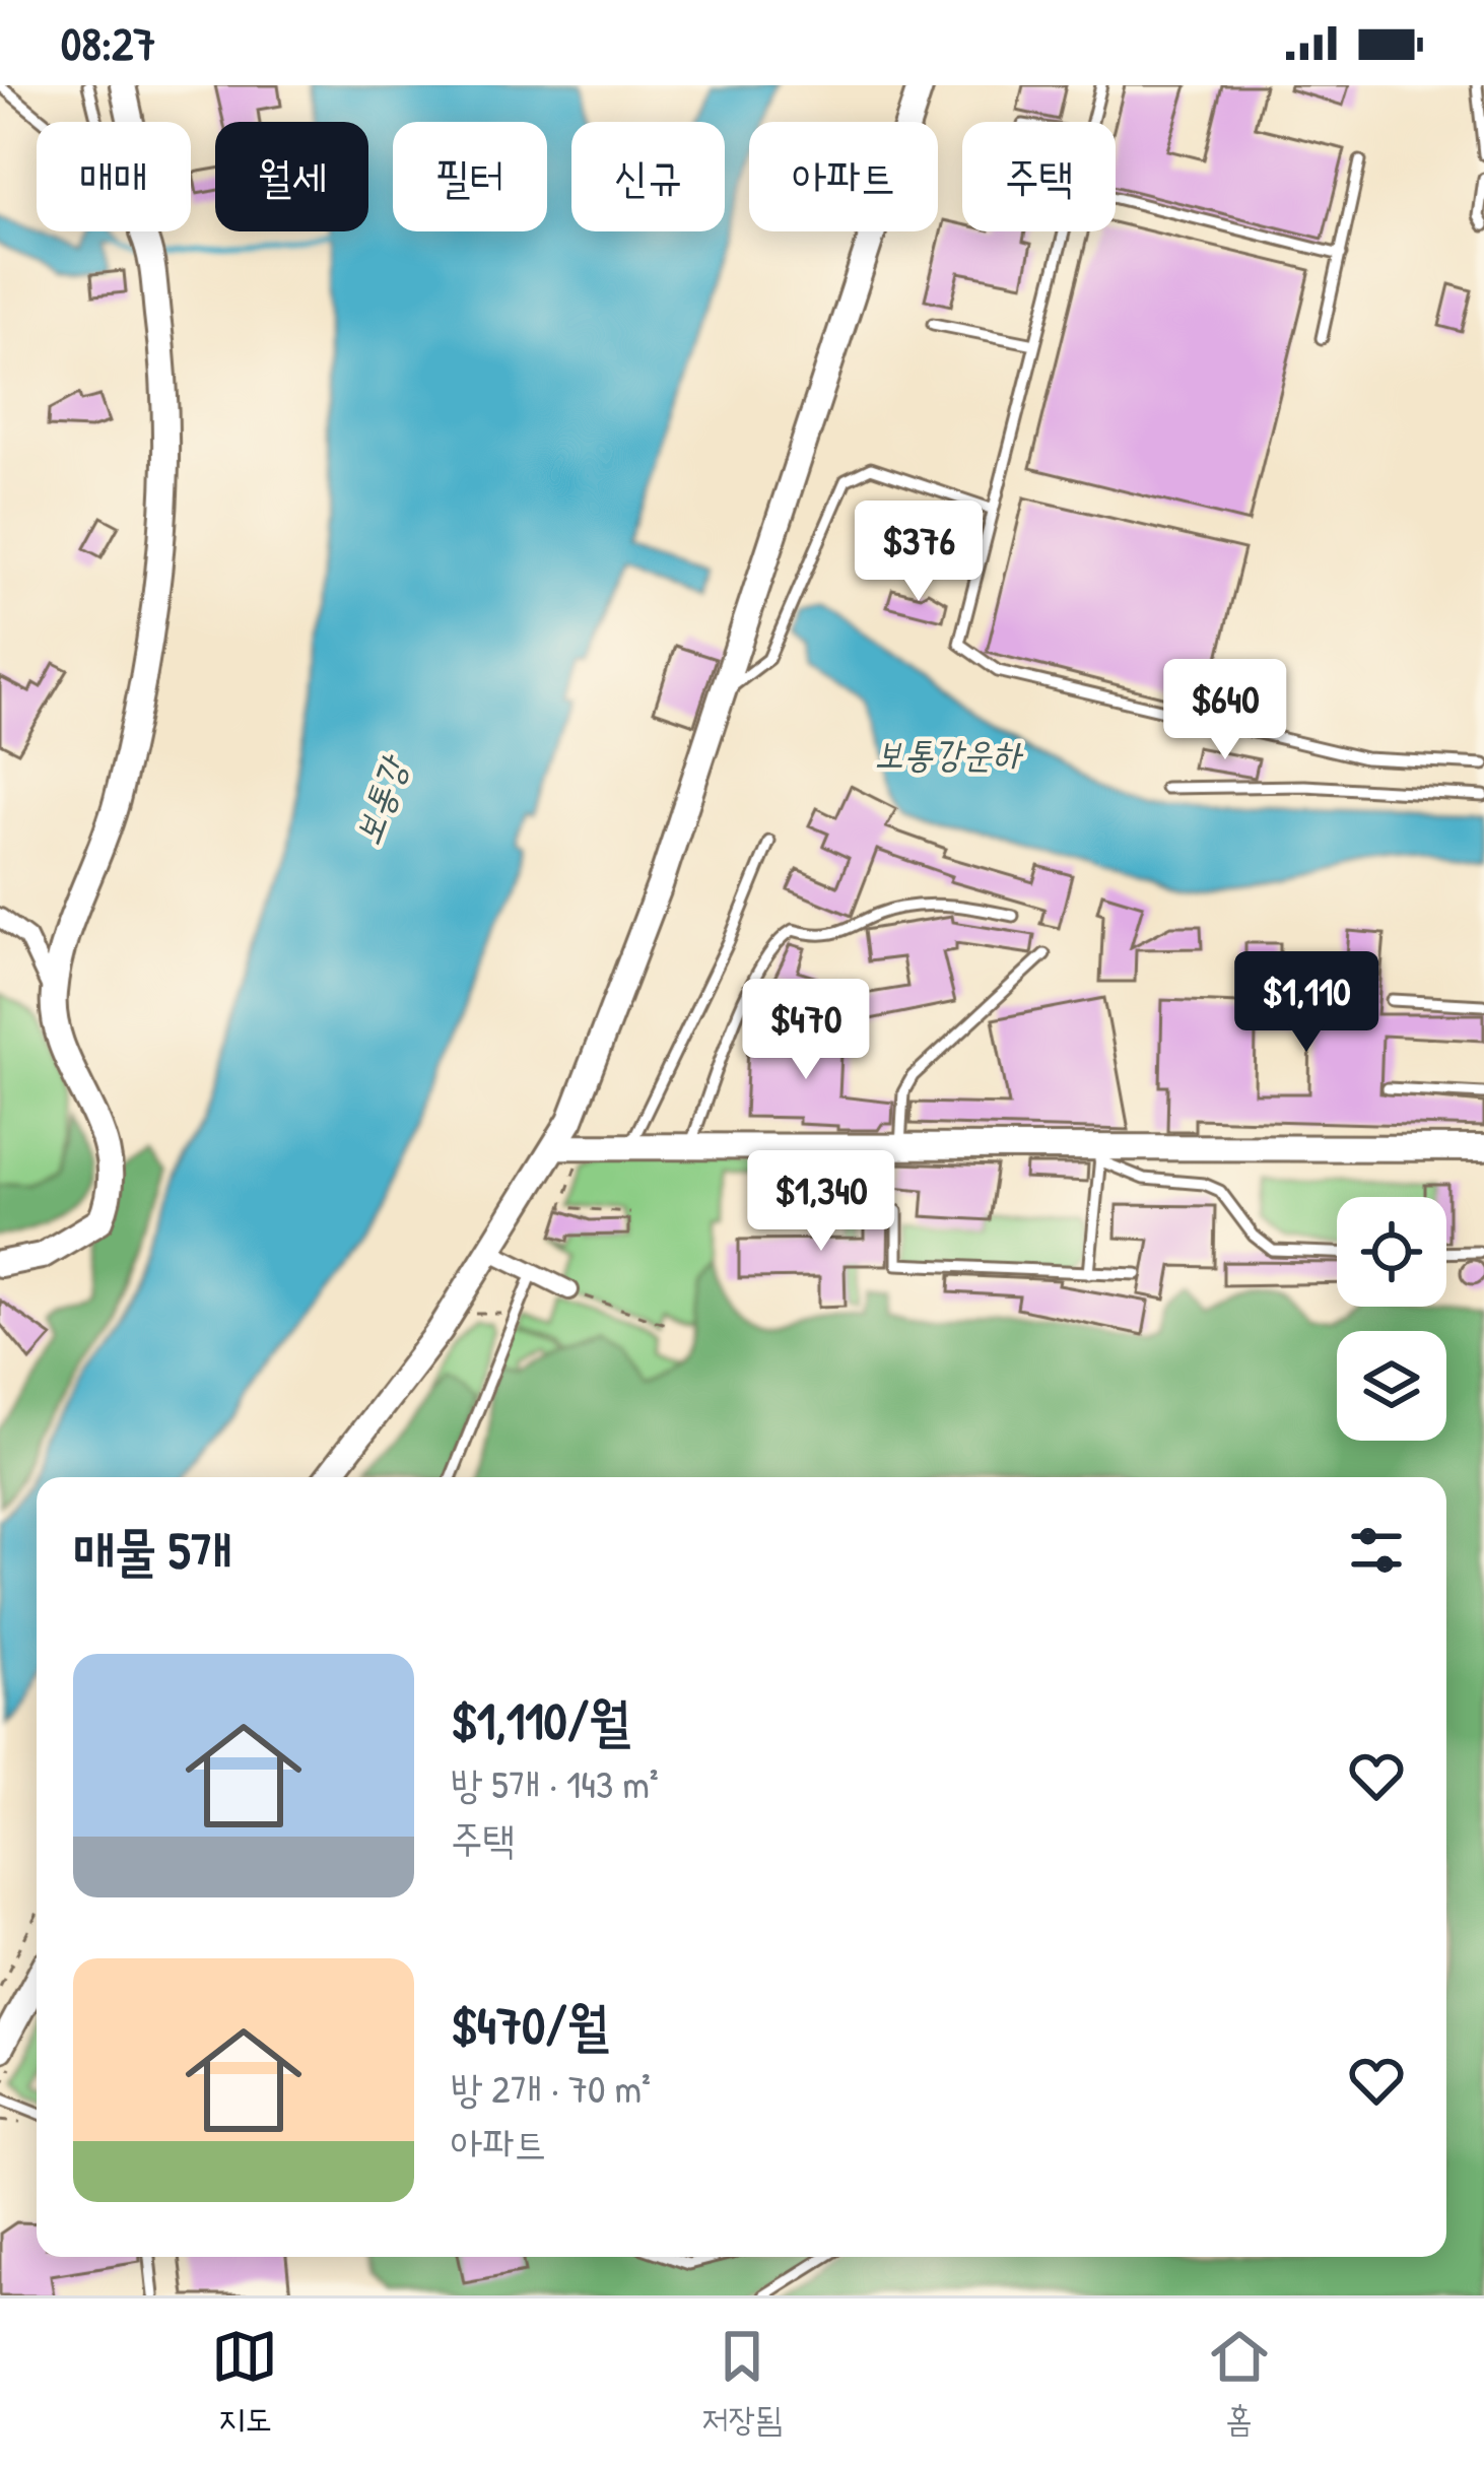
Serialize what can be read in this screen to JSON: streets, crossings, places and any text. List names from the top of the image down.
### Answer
{
  "water": ["보통강운하", "보통강"],
  "page": {
    "status": "08:27",
    "chip": [
      "매매",
      "월세",
      "필터",
      "신규",
      "아파트",
      "주택"
    ],
    "price": [
      "$376",
      "$640",
      "$1,110",
      "$470",
      "$1,340"
    ],
    "heading": "매물 5개",
    "list": [
      {
        "name": "$1,110/월",
        "note": "방 5개 · 143 m² · 주택"
      },
      {
        "name": "$470/월",
        "note": "방 2개 · 70 m² · 아파트"
      }
    ],
    "tabs": ["지도", "저장됨", "홈"]
  }
}
